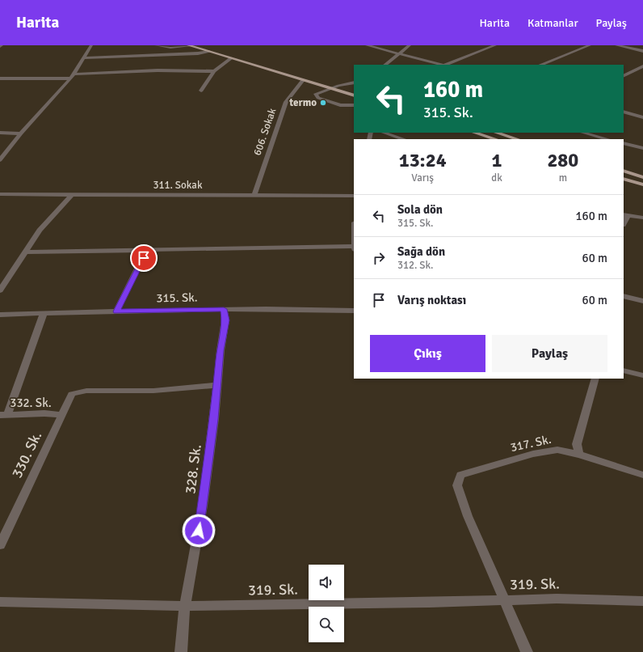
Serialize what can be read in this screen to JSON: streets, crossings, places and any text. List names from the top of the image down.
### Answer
{
  "streets": {
    "street": [
      "606. Sokak",
      "311. Sokak",
      "315. Sk.",
      "332. Sk.",
      "317. Sk.",
      "330. Sk.",
      "328. Sk.",
      "319. Sk."
    ]
  },
  "crossings": [
    ["606. Sokak", "311. Sokak"],
    ["315. Sk.", "328. Sk."],
    ["332. Sk.", "330. Sk."],
    ["317. Sk.", "319. Sk."],
    ["330. Sk.", "328. Sk."],
    ["328. Sk.", "319. Sk."]
  ],
  "places": ["termo"],
  "page": {
    "header": "Harita",
    "nav": ["Harita", "Katmanlar", "Paylaş"],
    "turn": ["160 m", "315. Sk."],
    "eta": [
      "13:24",
      "Varış",
      "1",
      "dk",
      "280",
      "m"
    ],
    "list": [
      {
        "name": "Sola dön",
        "note": "315. Sk.",
        "value": "160 m"
      },
      {
        "name": "Sağa dön",
        "note": "312. Sk.",
        "value": "60 m"
      },
      {
        "name": "Varış noktası",
        "value": "60 m"
      }
    ],
    "buttons": ["Çıkış", "Paylaş"]
  }
}
